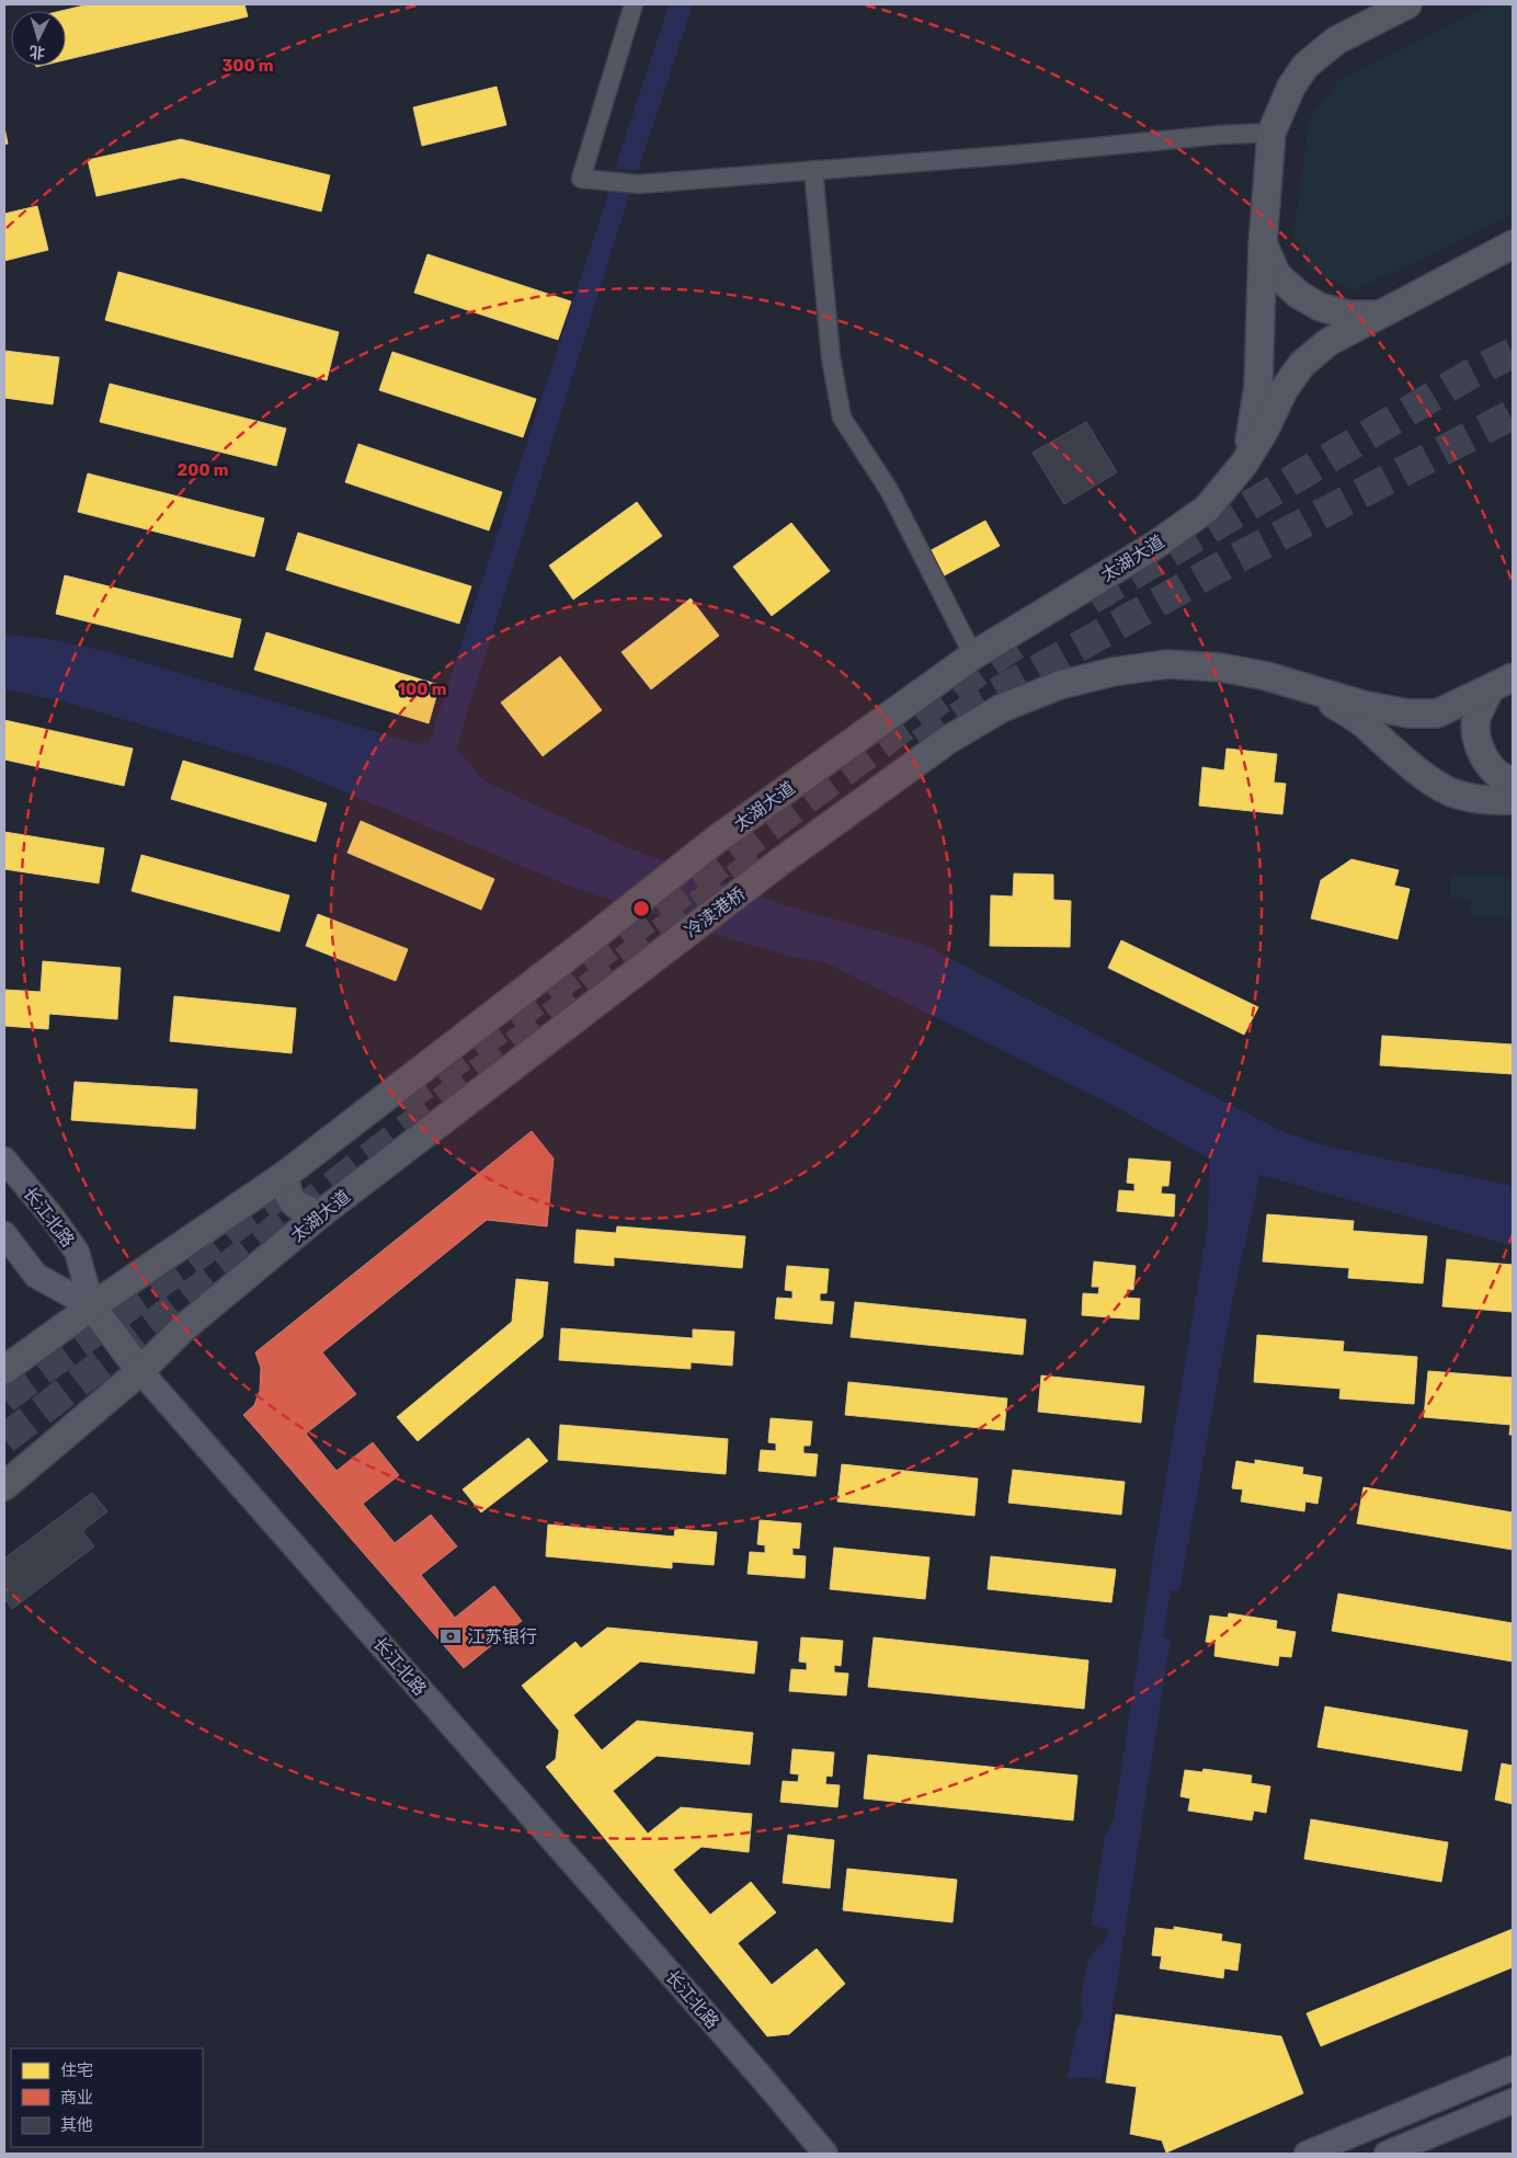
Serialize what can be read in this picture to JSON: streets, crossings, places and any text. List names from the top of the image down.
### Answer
{
  "streets": {
    "main road": ["太湖大道", "冷渎港桥", "长江北路"]
  },
  "crossings": [
    ["太湖大道", "冷渎港桥"],
    ["太湖大道", "长江北路"]
  ],
  "places": {
    "bank": ["江苏银行"]
  },
  "legend": ["住宅", "商业", "其他"],
  "north": "bottom",
  "rings": ["300 m", "200 m", "100 m"]
}
